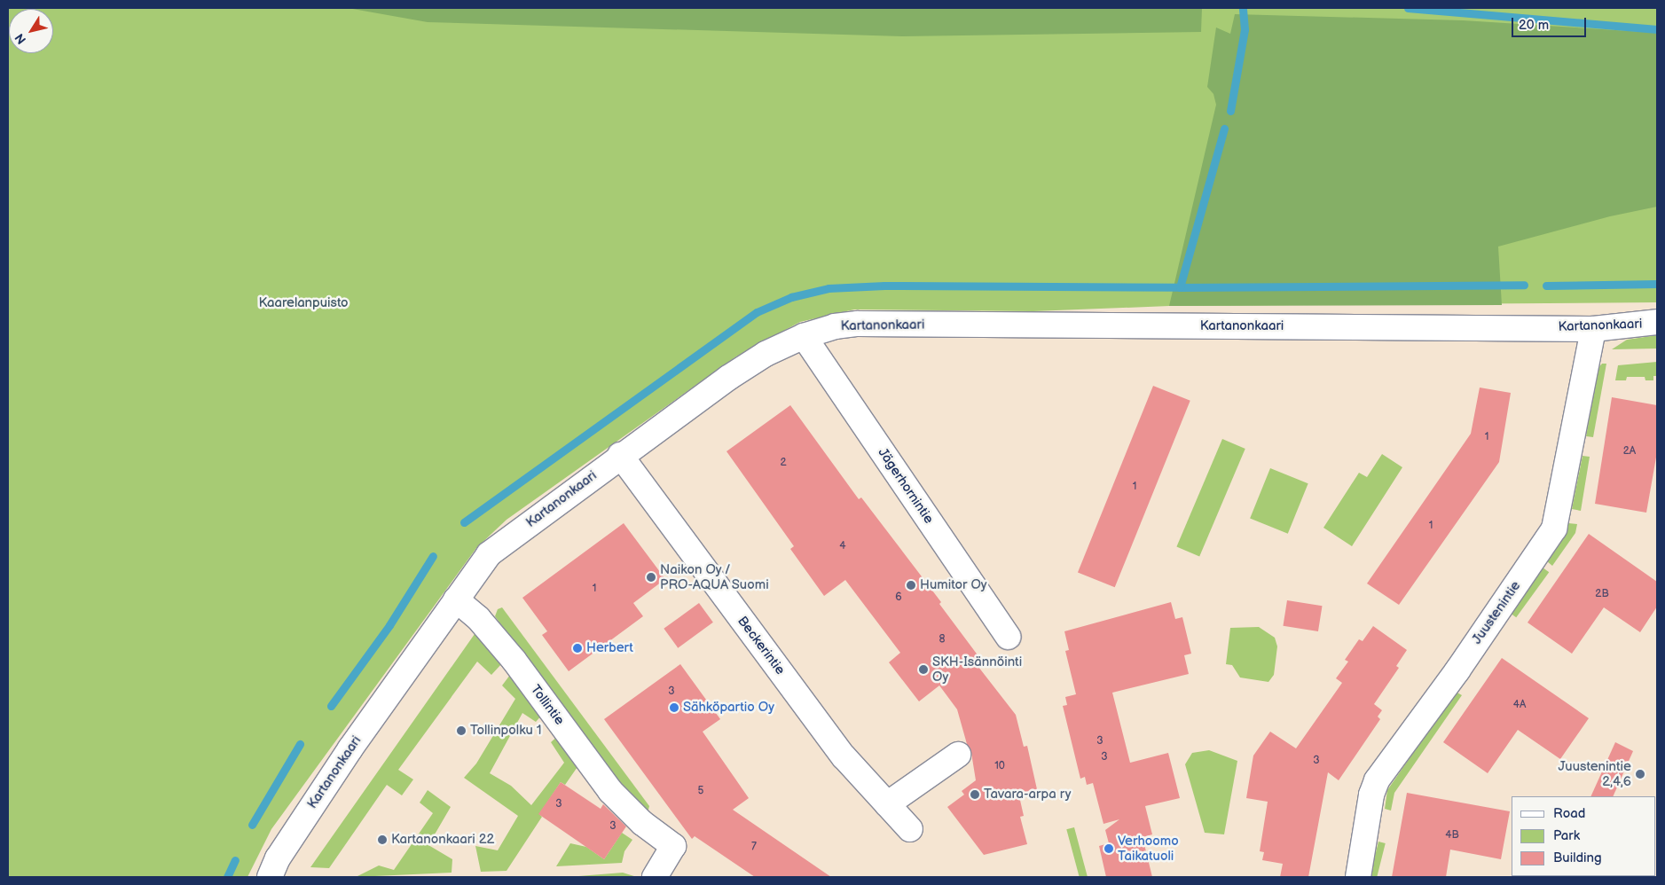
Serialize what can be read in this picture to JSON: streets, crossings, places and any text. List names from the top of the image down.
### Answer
{
  "streets": {
    "street": [
      "Kartanonkaari",
      "Jägerhornintie",
      "Juustenintie",
      "Beckerintie",
      "Tollintie"
    ]
  },
  "crossings": [
    ["Kartanonkaari", "Jägerhornintie"],
    ["Kartanonkaari", "Juustenintie"],
    ["Kartanonkaari", "Beckerintie"],
    ["Kartanonkaari", "Tollintie"]
  ],
  "parks": ["Kaarelanpuisto"],
  "places": [
    "Naikon Oy / PRO-AQUA Suomi",
    "Humitor Oy",
    "Herbert",
    "SKH-Isännöinti Oy",
    "Sähköpartio Oy",
    "Tollinpolku 1",
    "Juustenintie 2,4,6",
    "Tavara-arpa ry",
    "Kartanonkaari 22",
    "Verhoomo Taikatuoli"
  ],
  "house_numbers": [
    "1",
    "2A",
    "2",
    "1",
    "1",
    "4",
    "1",
    "2B",
    "6",
    "8",
    "3",
    "4A",
    "3",
    "3",
    "3",
    "10",
    "5",
    "3",
    "3",
    "4B",
    "7"
  ],
  "legend": ["Road", "Park", "Building"],
  "scale_bar": "20 m",
  "north": "bottom left"
}
